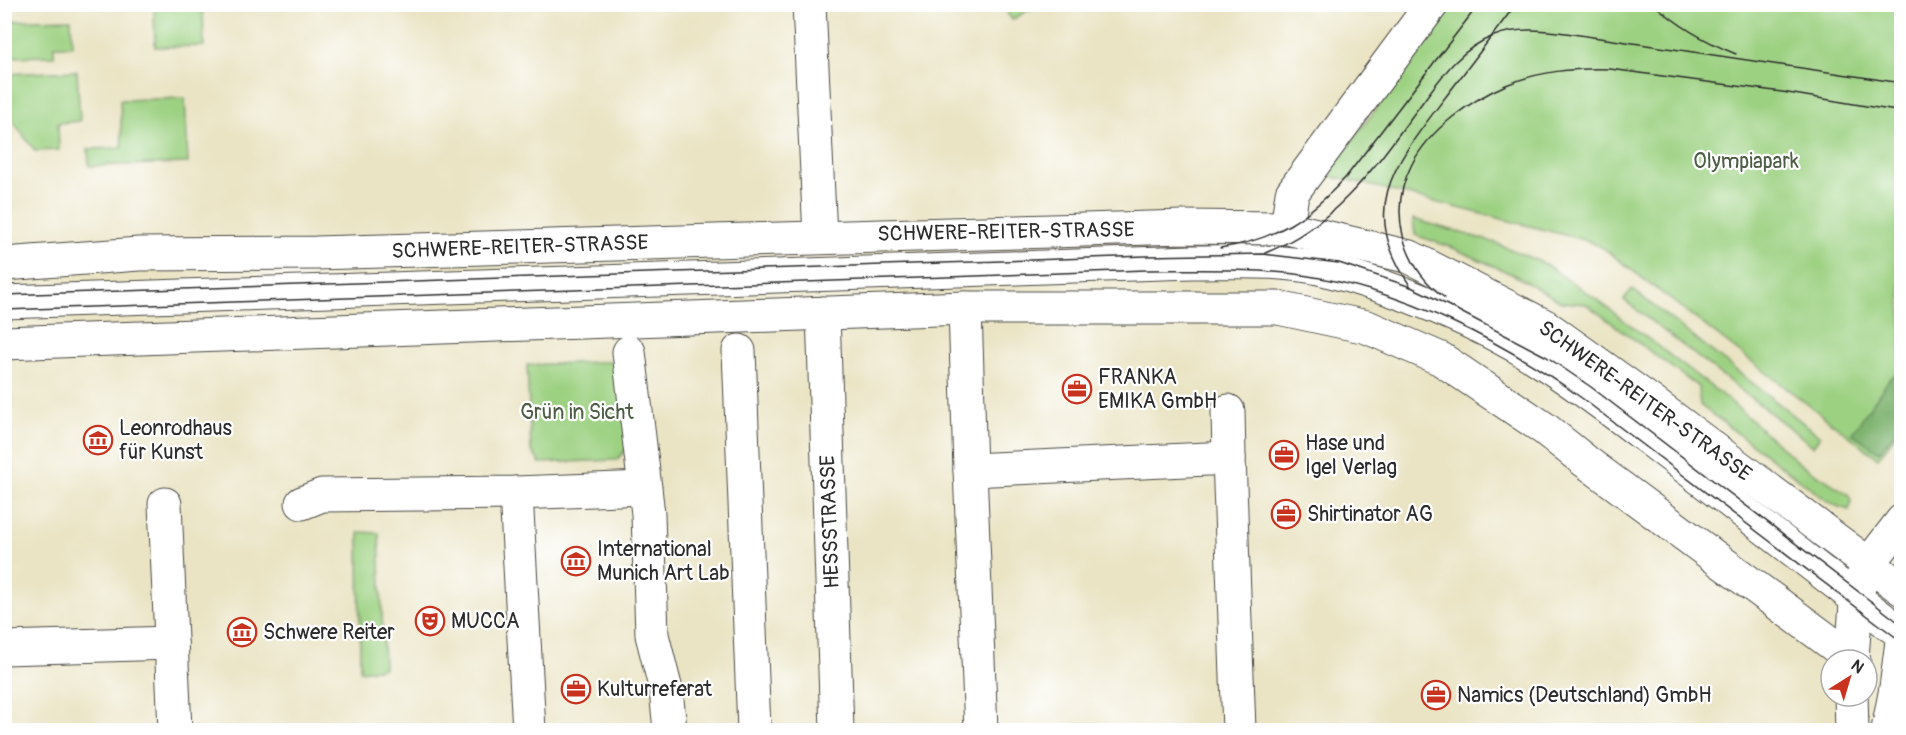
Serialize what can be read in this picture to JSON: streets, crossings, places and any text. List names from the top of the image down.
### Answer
{
  "streets": {
    "main road": ["SCHWERE-REITER-STRASSE", "HESSSTRASSE"]
  },
  "parks": ["Olympiapark", "Grün in Sicht"],
  "places": {
    "office": [
      "FRANKA EMIKA GmbH",
      "Hase und Igel Verlag",
      "Shirtinator AG",
      "Kulturreferat",
      "Namics (Deutschland) GmbH"
    ],
    "museum": ["Leonrodhaus für Kunst", "International Munich Art Lab", "Schwere Reiter"],
    "theatre": ["MUCCA"]
  },
  "north": "top right"
}
